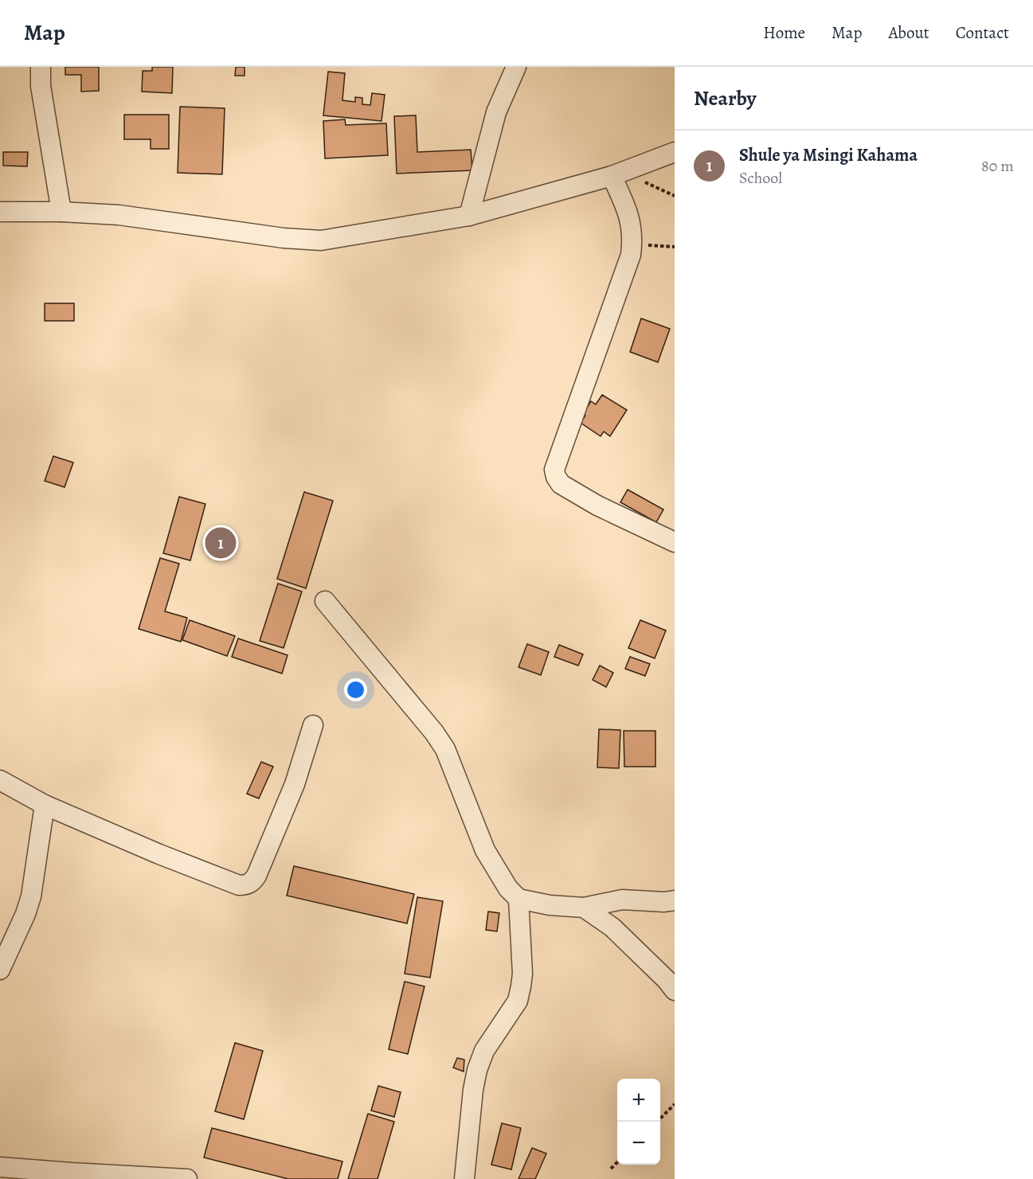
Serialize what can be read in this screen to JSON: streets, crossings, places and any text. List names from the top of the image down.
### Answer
{
  "page": {
    "header": "Map",
    "nav": [
      "Home",
      "Map",
      "About",
      "Contact"
    ],
    "heading": "Nearby",
    "list": [
      {
        "mark": "1",
        "name": "Shule ya Msingi Kahama",
        "note": "School",
        "value": "80 m"
      }
    ],
    "pins": "1",
    "map_buttons": ["+", "−"]
  }
}
